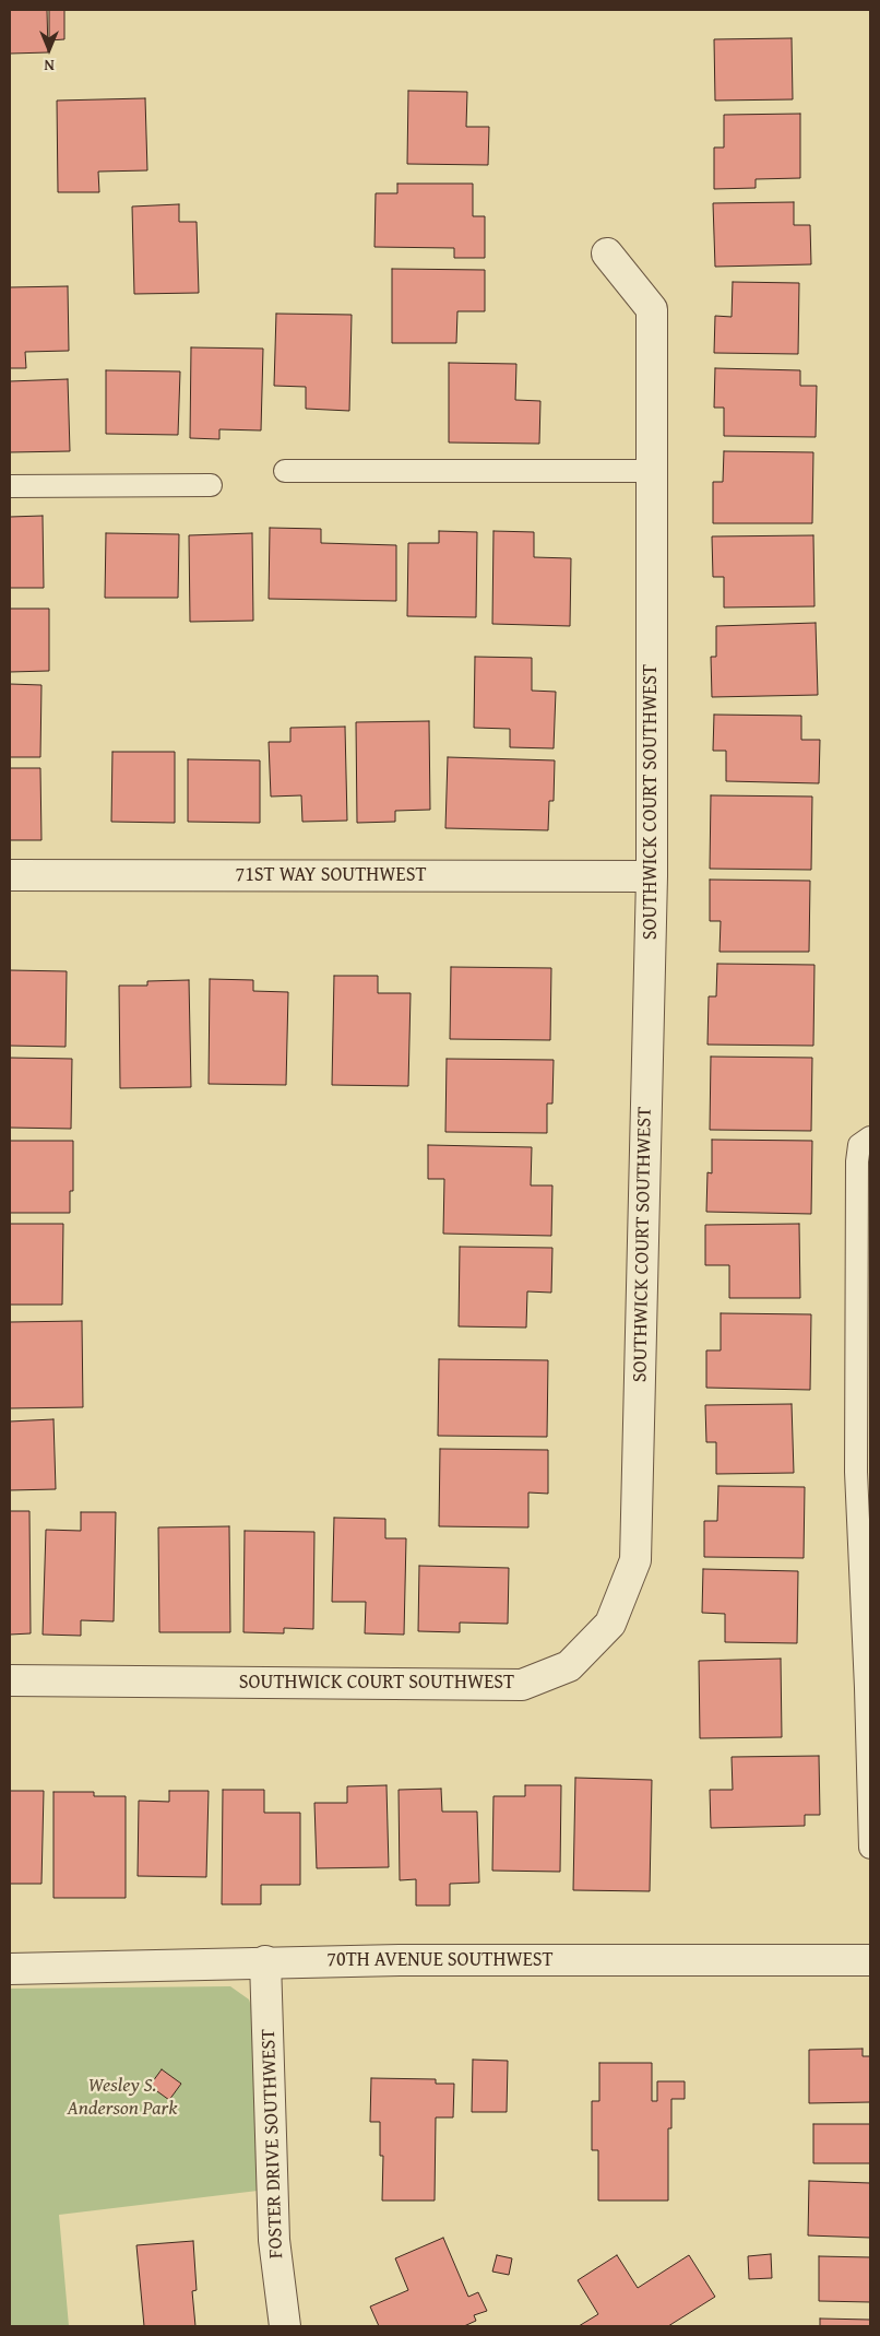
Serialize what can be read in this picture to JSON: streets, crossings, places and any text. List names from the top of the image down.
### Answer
{
  "streets": {
    "street": [
      "SOUTHWICK COURT SOUTHWEST",
      "71ST WAY SOUTHWEST",
      "70TH AVENUE SOUTHWEST",
      "FOSTER DRIVE SOUTHWEST"
    ]
  },
  "crossings": [
    ["SOUTHWICK COURT SOUTHWEST", "71ST WAY SOUTHWEST"],
    ["70TH AVENUE SOUTHWEST", "FOSTER DRIVE SOUTHWEST"]
  ],
  "parks": ["Wesley S. Anderson Park"],
  "north": "bottom"
}
